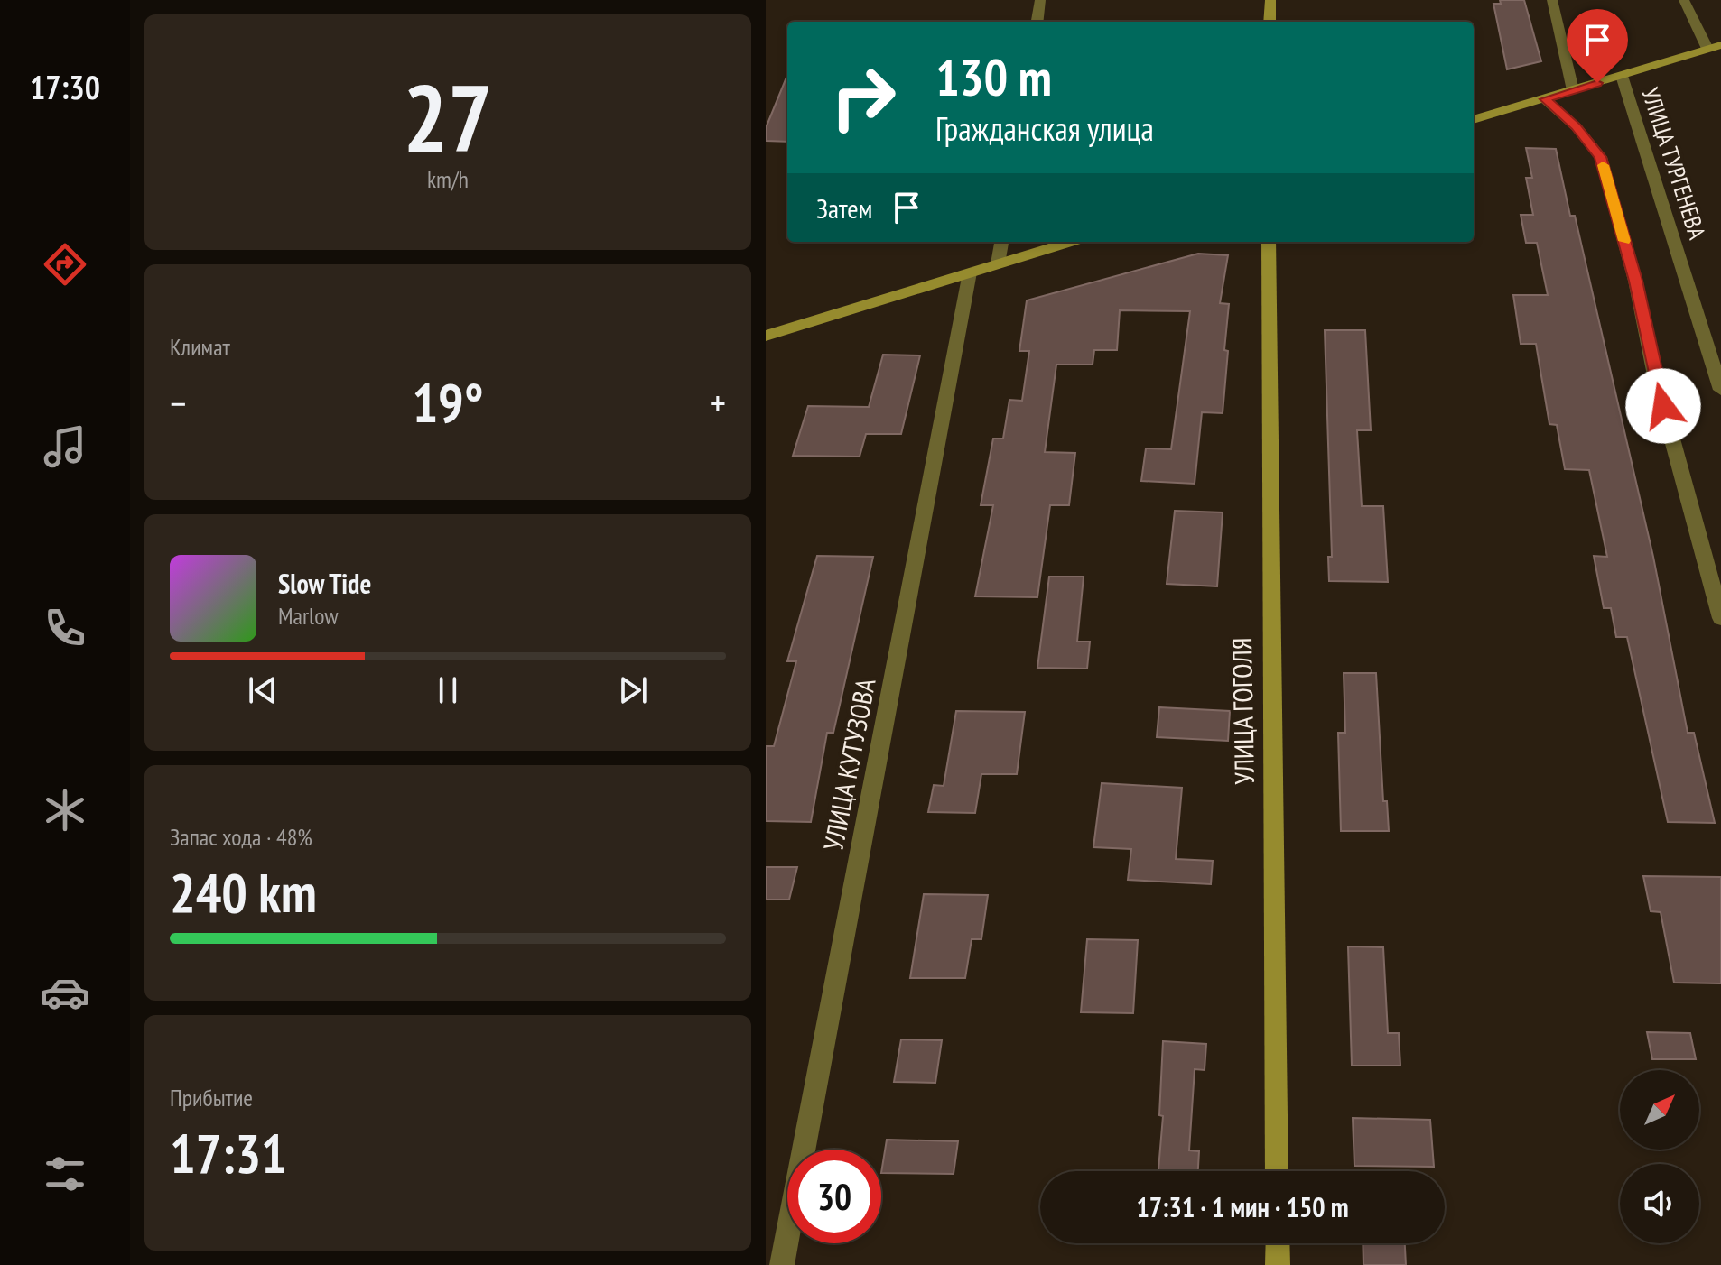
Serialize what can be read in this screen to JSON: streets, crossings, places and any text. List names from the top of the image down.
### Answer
{
  "streets": {
    "main road": ["УЛИЦА ГОГОЛЯ"],
    "street": ["УЛИЦА ТУРГЕНЕВА", "УЛИЦА КУТУЗОВА"]
  },
  "north": "top right",
  "page": {
    "tabs": "17:30",
    "tile": [
      ["27", "km/h"],
      "Климат",
      ["Запас хода · 48%", "240 km"],
      ["Прибытие", "17:31"]
    ],
    "turn": ["130 m", "Гражданская улица"],
    "then": "Затем",
    "heat": ["−", "19°", "+"],
    "song": ["Slow Tide", "Marlow"],
    "limit": "30",
    "trip": "17:31 · 1 мин · 150 m"
  }
}
